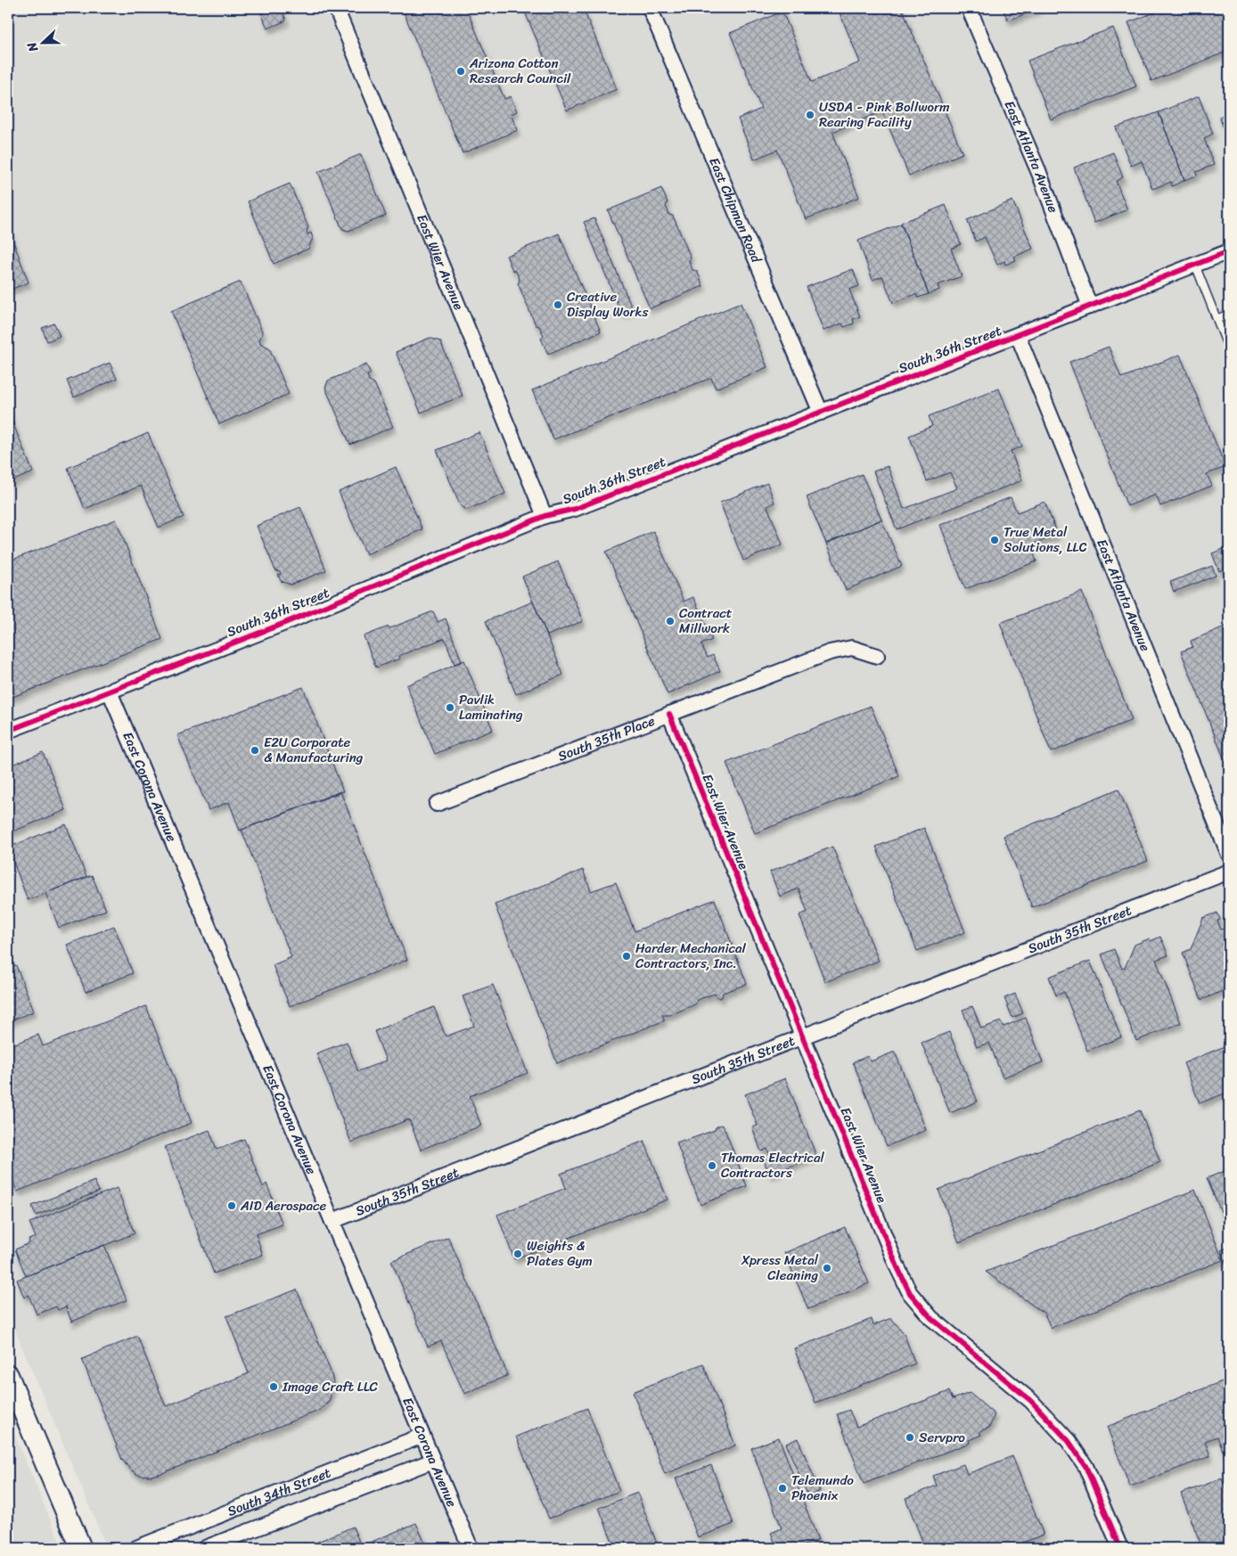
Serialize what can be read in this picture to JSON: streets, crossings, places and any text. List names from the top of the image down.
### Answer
{
  "streets": {
    "street": [
      "East Atlanta Avenue",
      "East Chipman Road",
      "East Wier Avenue",
      "South 36th Street",
      "South 35th Place",
      "East Corona Avenue",
      "South 35th Street",
      "South 34th Street"
    ]
  },
  "crossings": [
    ["East Atlanta Avenue", "South 36th Street"],
    ["East Chipman Road", "South 36th Street"],
    ["East Wier Avenue", "South 36th Street"],
    ["East Wier Avenue", "South 35th Place"],
    ["East Wier Avenue", "South 35th Street"],
    ["South 36th Street", "East Corona Avenue"],
    ["East Corona Avenue", "South 35th Street"],
    ["East Corona Avenue", "South 34th Street"]
  ],
  "places": [
    "Arizona Cotton Research Council",
    "USDA - Pink Bollworm Rearing Facility",
    "Creative Display Works",
    "True Metal Solutions, LLC",
    "Contract Millwork",
    "Pavlik Laminating",
    "E2U Corporate & Manufacturing",
    "Harder Mechanical Contractors, Inc.",
    "Thomas Electrical Contractors",
    "AID Aerospace",
    "Weights & Plates Gym",
    "Xpress Metal Cleaning",
    "Image Craft LLC",
    "Servpro",
    "Telemundo Phoenix"
  ],
  "north": "left"
}
